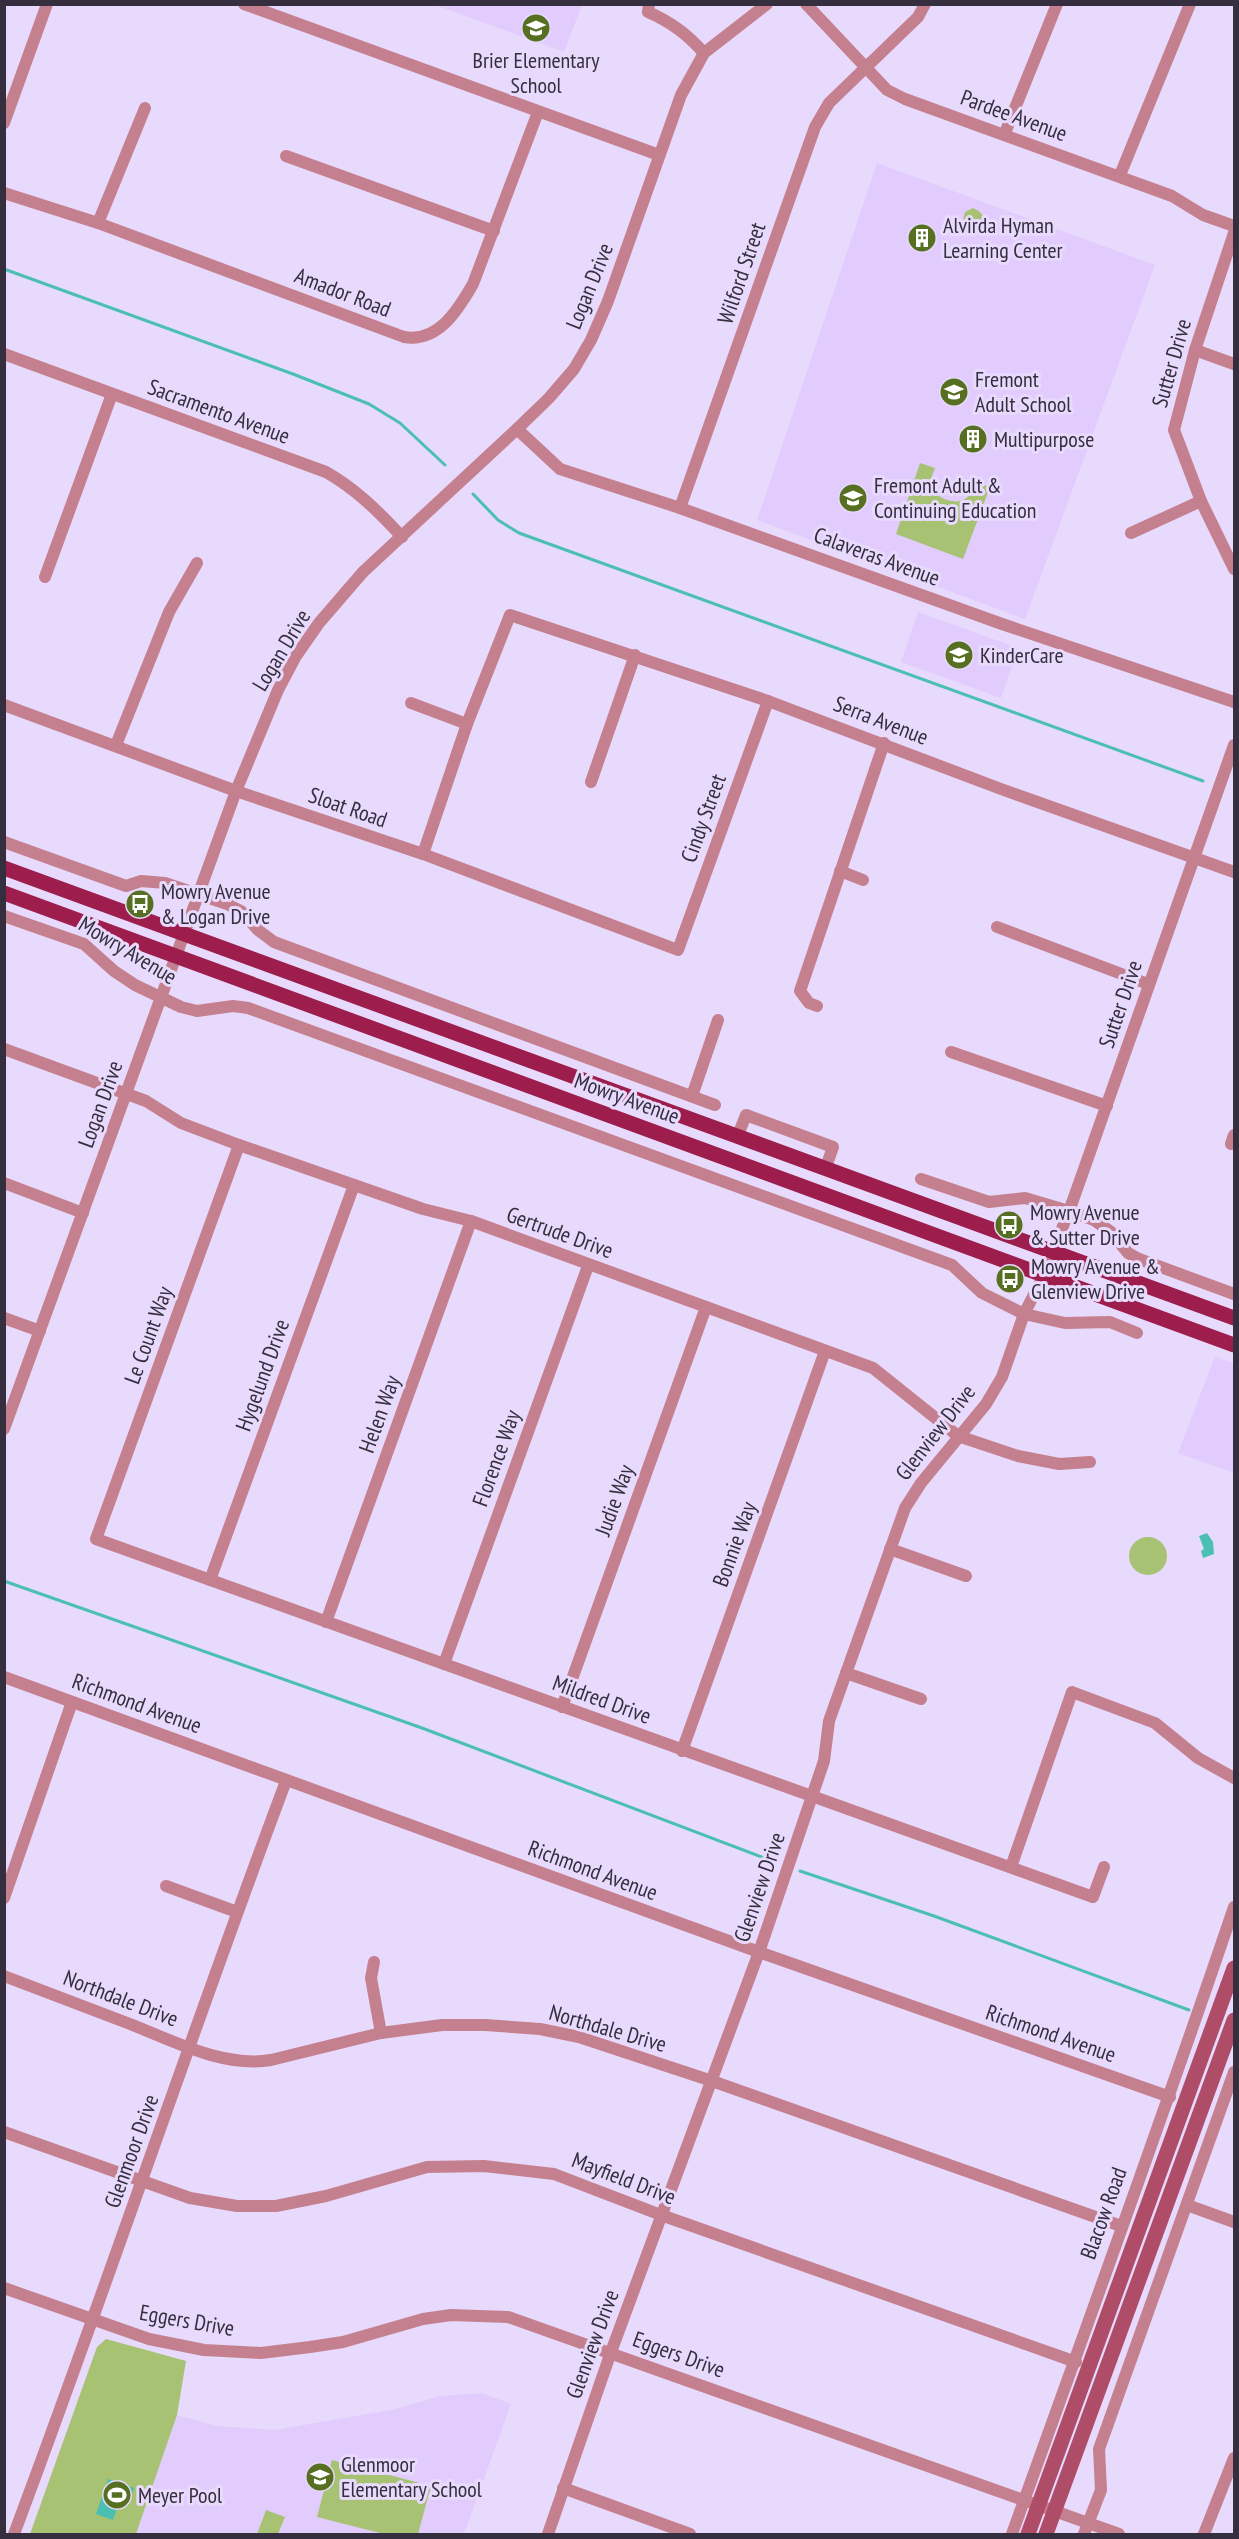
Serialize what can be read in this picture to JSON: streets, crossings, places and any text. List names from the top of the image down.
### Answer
{
  "streets": {
    "main road": ["Mowry Avenue", "Blacow Road"],
    "street": [
      "Pardee Avenue",
      "Wilford Street",
      "Logan Drive",
      "Amador Road",
      "Sutter Drive",
      "Sacramento Avenue",
      "Calaveras Avenue",
      "Serra Avenue",
      "Sloat Road",
      "Cindy Street",
      "Gertrude Drive",
      "Le Count Way",
      "Hygelund Drive",
      "Helen Way",
      "Glenview Drive",
      "Florence Way",
      "Judie Way",
      "Bonnie Way",
      "Mildred Drive",
      "Richmond Avenue",
      "Northdale Drive",
      "Glenmoor Drive",
      "Mayfield Drive",
      "Eggers Drive"
    ]
  },
  "crossings": [
    ["Pardee Avenue", "Wilford Street"],
    ["Wilford Street", "Calaveras Avenue"],
    ["Logan Drive", "Sacramento Avenue"],
    ["Logan Drive", "Calaveras Avenue"],
    ["Logan Drive", "Sloat Road"],
    ["Logan Drive", "Mowry Avenue"],
    ["Logan Drive", "Gertrude Drive"],
    ["Sutter Drive", "Serra Avenue"],
    ["Sutter Drive", "Mowry Avenue"],
    ["Sutter Drive", "Glenview Drive"],
    ["Serra Avenue", "Cindy Street"],
    ["Sloat Road", "Cindy Street"],
    ["Mowry Avenue", "Glenview Drive"],
    ["Gertrude Drive", "Le Count Way"],
    ["Gertrude Drive", "Hygelund Drive"],
    ["Gertrude Drive", "Helen Way"],
    ["Gertrude Drive", "Glenview Drive"],
    ["Gertrude Drive", "Florence Way"],
    ["Gertrude Drive", "Judie Way"],
    ["Gertrude Drive", "Bonnie Way"],
    ["Le Count Way", "Mildred Drive"],
    ["Hygelund Drive", "Mildred Drive"],
    ["Helen Way", "Mildred Drive"],
    ["Glenview Drive", "Mildred Drive"],
    ["Glenview Drive", "Richmond Avenue"],
    ["Glenview Drive", "Northdale Drive"],
    ["Glenview Drive", "Mayfield Drive"],
    ["Glenview Drive", "Eggers Drive"],
    ["Florence Way", "Mildred Drive"],
    ["Judie Way", "Mildred Drive"],
    ["Bonnie Way", "Mildred Drive"],
    ["Richmond Avenue", "Glenmoor Drive"],
    ["Richmond Avenue", "Blacow Road"],
    ["Northdale Drive", "Glenmoor Drive"],
    ["Northdale Drive", "Blacow Road"],
    ["Glenmoor Drive", "Mayfield Drive"],
    ["Glenmoor Drive", "Eggers Drive"],
    ["Mayfield Drive", "Blacow Road"],
    ["Blacow Road", "Eggers Drive"]
  ],
  "places": {
    "school or university": [
      "Brier Elementary School",
      "Fremont Adult School",
      "Fremont Adult & Continuing Education",
      "KinderCare",
      "Glenmoor Elementary School"
    ],
    "building": ["Alvirda Hyman Learning Center", "Multipurpose"],
    "bus stop": ["Mowry Avenue & Logan Drive", "Mowry Avenue & Sutter Drive", "Mowry Avenue & Glenview Drive"],
    "sports": ["Meyer Pool"]
  }
}
